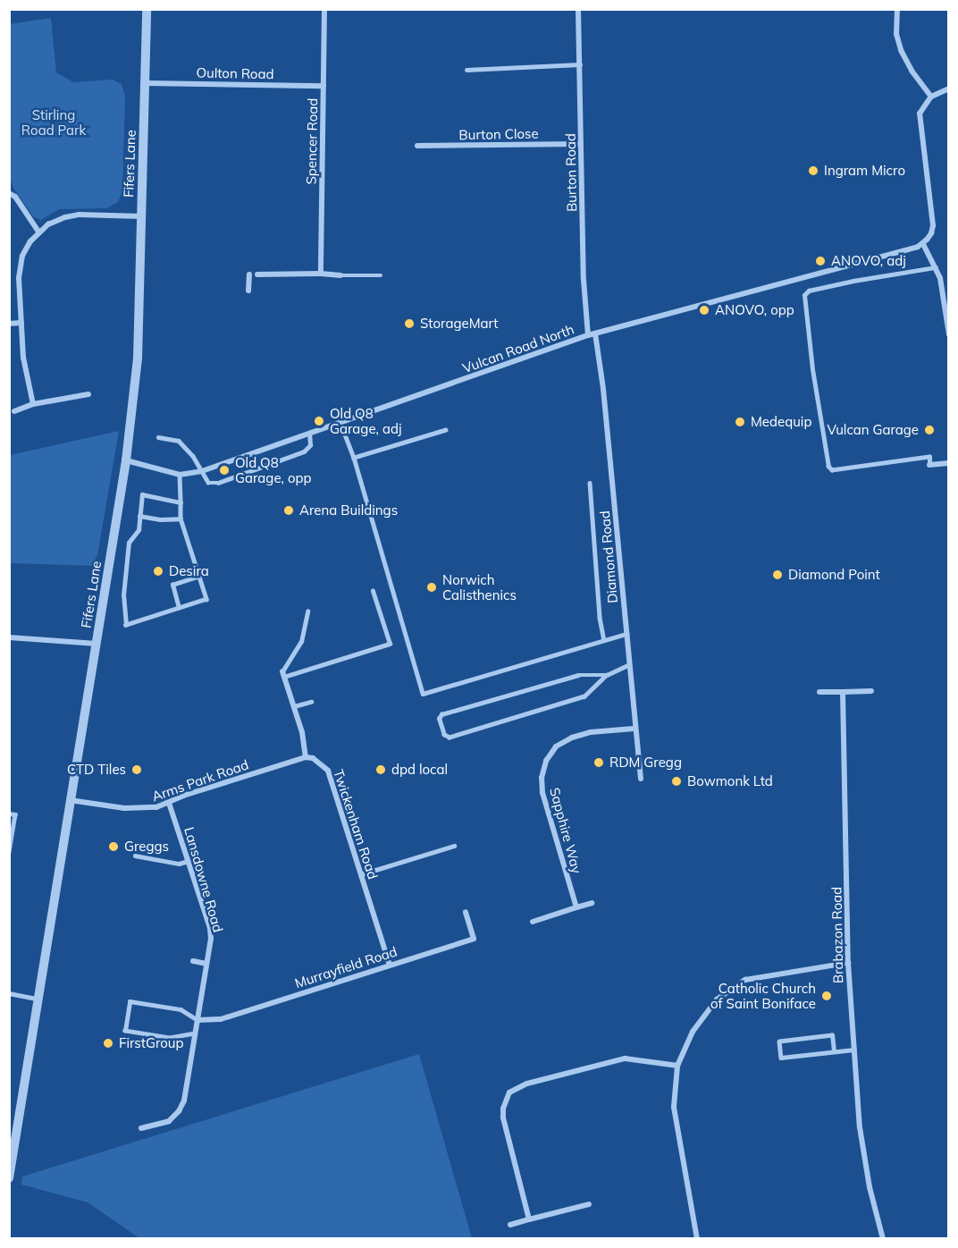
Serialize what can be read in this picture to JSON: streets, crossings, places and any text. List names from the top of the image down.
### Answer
{
  "streets": {
    "street": [
      "Oulton Road",
      "Burton Close",
      "Spencer Road",
      "Fifers Lane",
      "Burton Road",
      "Vulcan Road North",
      "Diamond Road",
      "Arms Park Road",
      "Twickenham Road",
      "Sapphire Way",
      "Lansdowne Road",
      "Brabazon Road",
      "Murrayfield Road"
    ]
  },
  "crossings": [
    ["Oulton Road", "Spencer Road"],
    ["Oulton Road", "Fifers Lane"],
    ["Burton Close", "Burton Road"],
    ["Fifers Lane", "Vulcan Road North"],
    ["Fifers Lane", "Arms Park Road"],
    ["Burton Road", "Vulcan Road North"],
    ["Burton Road", "Diamond Road"],
    ["Vulcan Road North", "Diamond Road"],
    ["Diamond Road", "Sapphire Way"],
    ["Arms Park Road", "Twickenham Road"],
    ["Arms Park Road", "Lansdowne Road"],
    ["Twickenham Road", "Murrayfield Road"],
    ["Lansdowne Road", "Murrayfield Road"]
  ],
  "parks": ["Stirling Road Park"],
  "places": [
    "Ingram Micro",
    "ANOVO, adj",
    "ANOVO, opp",
    "StorageMart",
    "Old Q8 Garage, adj",
    "Medequip",
    "Vulcan Garage",
    "Old Q8 Garage, opp",
    "Arena Buildings",
    "Desira",
    "Diamond Point",
    "Norwich Calisthenics",
    "RDM Gregg",
    "CTD Tiles",
    "dpd local",
    "Bowmonk Ltd",
    "Greggs",
    "Catholic Church of Saint Boniface",
    "FirstGroup"
  ]
}
